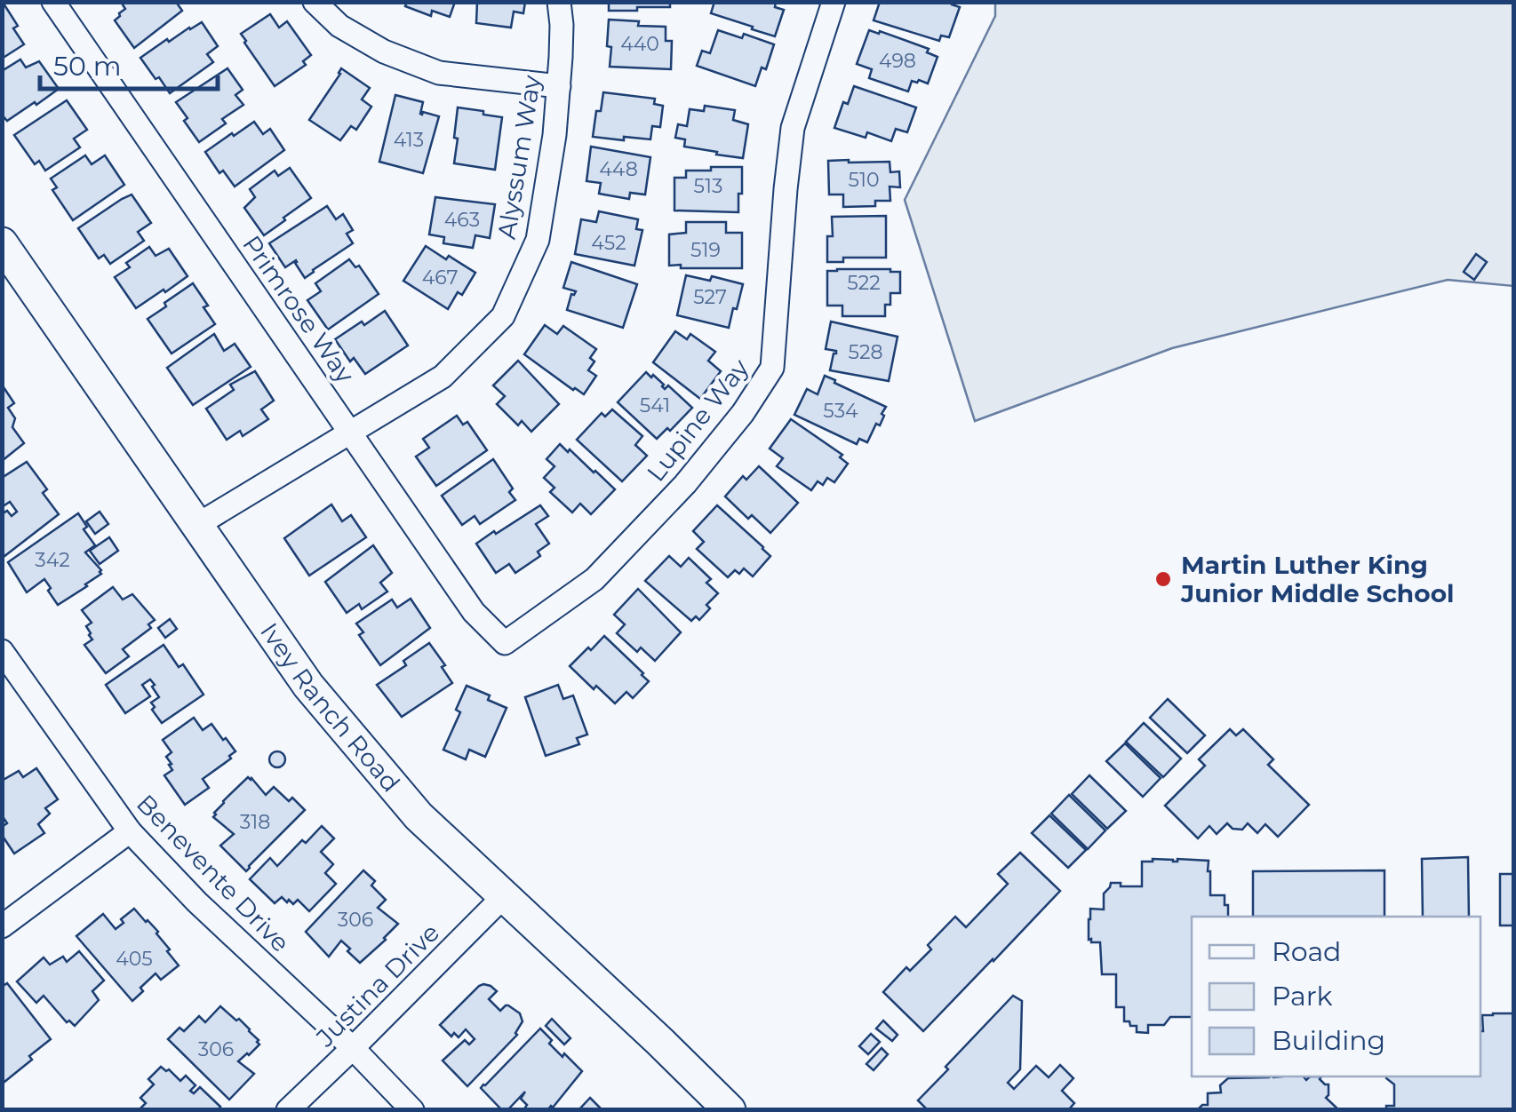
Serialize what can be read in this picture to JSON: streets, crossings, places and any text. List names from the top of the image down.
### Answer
{
  "streets": {
    "street": [
      "Alyssum Way",
      "Primrose Way",
      "Lupine Way",
      "Ivey Ranch Road",
      "Benevente Drive",
      "Justina Drive"
    ]
  },
  "crossings": [
    ["Alyssum Way", "Primrose Way"],
    ["Alyssum Way", "Ivey Ranch Road"],
    ["Primrose Way", "Lupine Way"],
    ["Ivey Ranch Road", "Justina Drive"],
    ["Benevente Drive", "Justina Drive"]
  ],
  "places": ["Martin Luther King Junior Middle School"],
  "house_numbers": [
    "440",
    "498",
    "413",
    "448",
    "510",
    "513",
    "463",
    "452",
    "519",
    "467",
    "522",
    "527",
    "528",
    "541",
    "534",
    "342",
    "318",
    "306",
    "405",
    "306"
  ],
  "legend": ["Road", "Park", "Building"],
  "scale_bar": "50 m"
}
